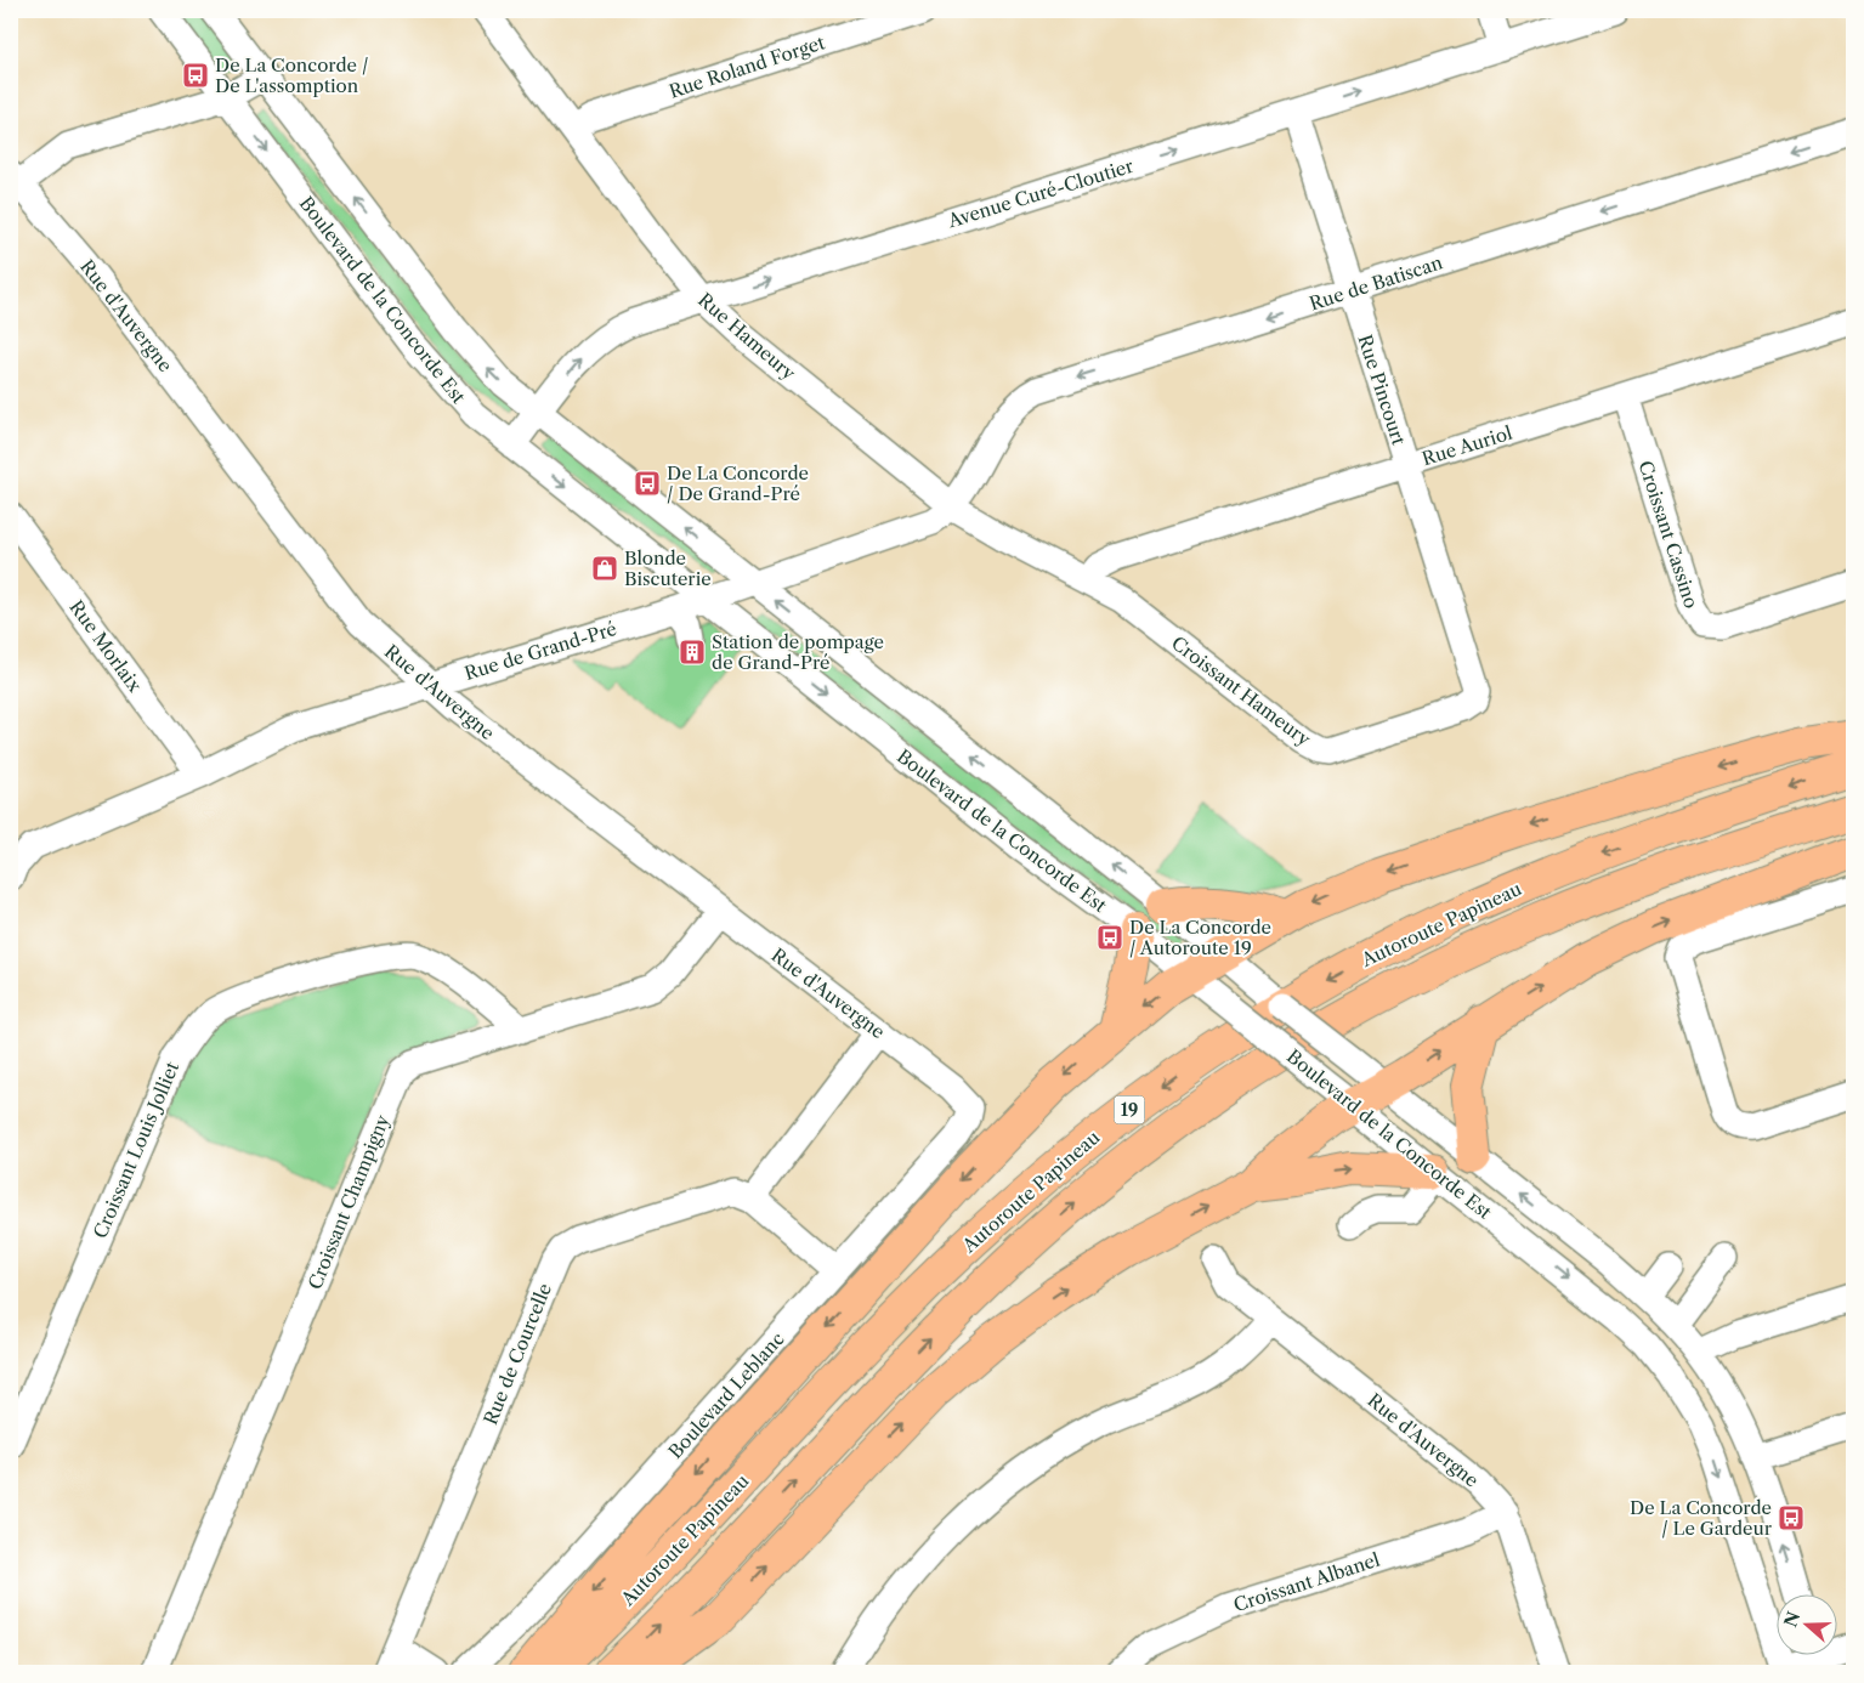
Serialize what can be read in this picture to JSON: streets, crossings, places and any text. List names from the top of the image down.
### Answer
{
  "streets": {
    "highway": ["Autoroute Papineau", "19"],
    "street": [
      "Rue Roland Forget",
      "Avenue Curé-Cloutier",
      "Rue de Batiscan",
      "Boulevard de la Concorde Est",
      "Rue d'Auvergne",
      "Rue Hameury",
      "Rue Pincourt",
      "Rue Auriol",
      "Croissant Cassino",
      "Rue Morlaix",
      "Rue de Grand-Pré",
      "Croissant Hameury",
      "Croissant Louis Jolliet",
      "Croissant Champigny",
      "Rue de Courcelle",
      "Boulevard Leblanc",
      "Croissant Albanel"
    ]
  },
  "crossings": [
    ["Rue Roland Forget", "Rue Hameury"],
    ["Avenue Curé-Cloutier", "Boulevard de la Concorde Est"],
    ["Avenue Curé-Cloutier", "Rue Hameury"],
    ["Avenue Curé-Cloutier", "Rue Pincourt"],
    ["Rue de Batiscan", "Rue Hameury"],
    ["Rue de Batiscan", "Rue Pincourt"],
    ["Rue de Batiscan", "Rue de Grand-Pré"],
    ["Boulevard de la Concorde Est", "Rue de Grand-Pré"],
    ["Rue d'Auvergne", "Rue de Grand-Pré"],
    ["Rue d'Auvergne", "Croissant Champigny"],
    ["Rue d'Auvergne", "Boulevard Leblanc"],
    ["Rue d'Auvergne", "Croissant Albanel"],
    ["Rue Hameury", "Rue Auriol"],
    ["Rue Hameury", "Rue de Grand-Pré"],
    ["Rue Hameury", "Croissant Hameury"],
    ["Rue Pincourt", "Rue Auriol"],
    ["Rue Pincourt", "Croissant Hameury"],
    ["Rue Auriol", "Croissant Cassino"],
    ["Rue Auriol", "Croissant Hameury"],
    ["Rue Morlaix", "Rue de Grand-Pré"],
    ["Croissant Louis Jolliet", "Croissant Champigny"],
    ["Rue de Courcelle", "Boulevard Leblanc"]
  ],
  "one_way": ["Avenue Curé-Cloutier", "Rue de Batiscan"],
  "places": {
    "bus stop": [
      "De La Concorde / De L'assomption",
      "De La Concorde / De Grand-Pré",
      "De La Concorde / Autoroute 19",
      "De La Concorde / Le Gardeur"
    ],
    "shop": ["Blonde Biscuterie"],
    "building": ["Station de pompage de Grand-Pré"]
  },
  "north": "left"
}
